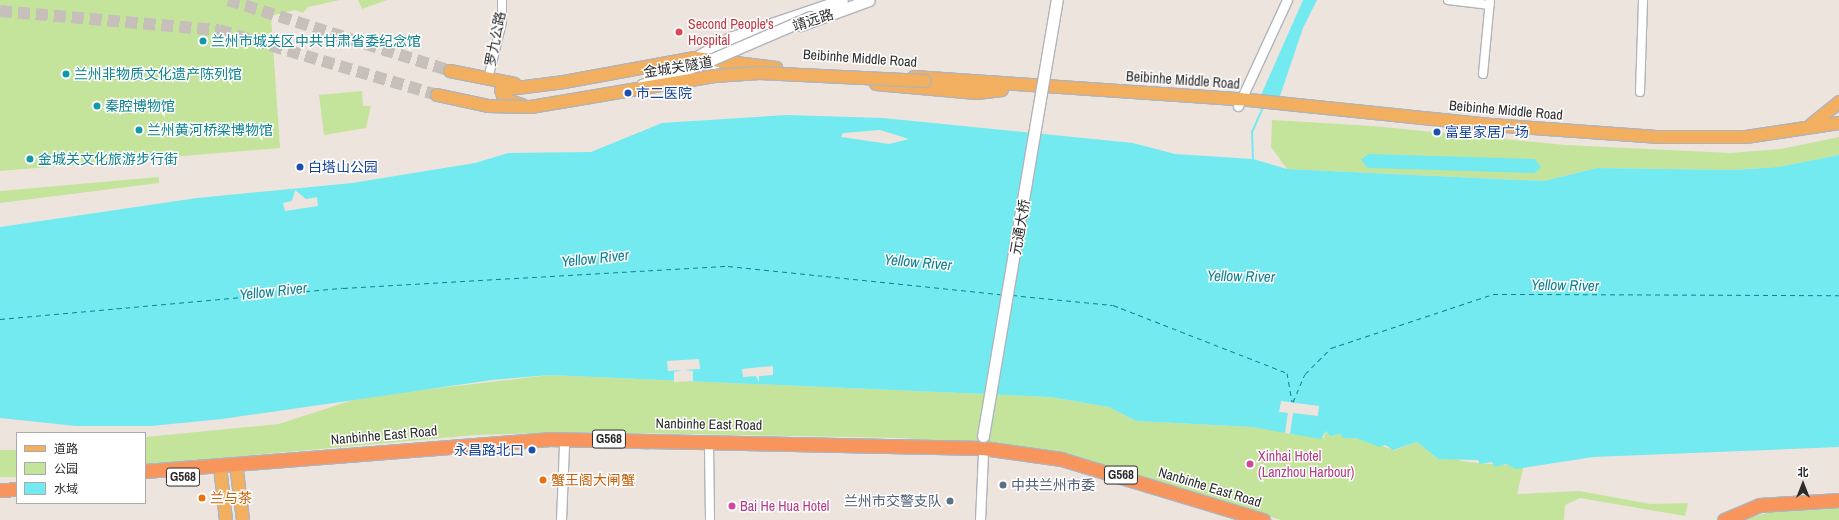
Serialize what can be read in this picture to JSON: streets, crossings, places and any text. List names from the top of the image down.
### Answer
{
  "streets": {
    "highway": ["Nanbinhe East Road", "G568"],
    "main road": [
      "靖远路",
      "Beibinhe Middle Road",
      "金城关隧道",
      "元通大桥"
    ],
    "street": ["罗九公路"]
  },
  "crossings": [
    ["靖远路", "Beibinhe Middle Road"],
    ["Beibinhe Middle Road", "金城关隧道"],
    ["元通大桥", "Nanbinhe East Road"]
  ],
  "water": ["Yellow River"],
  "places": [
    "Second People's Hospital",
    "兰州市城关区中共甘肃省委纪念馆",
    "兰州非物质文化遗产陈列馆",
    "市二医院",
    "秦腔博物馆",
    "兰州黄河桥梁博物馆",
    "富星家居广场",
    "金城关文化旅游步行街",
    "白塔山公园",
    "永昌路北口",
    "Xinhai Hotel (Lanzhou Harbour)",
    "蟹王阁大闸蟹",
    "中共兰州市委",
    "兰与茶",
    "兰州市交警支队",
    "Bai He Hua Hotel"
  ],
  "legend": ["道路", "公园", "水域"],
  "north": "top"
}
